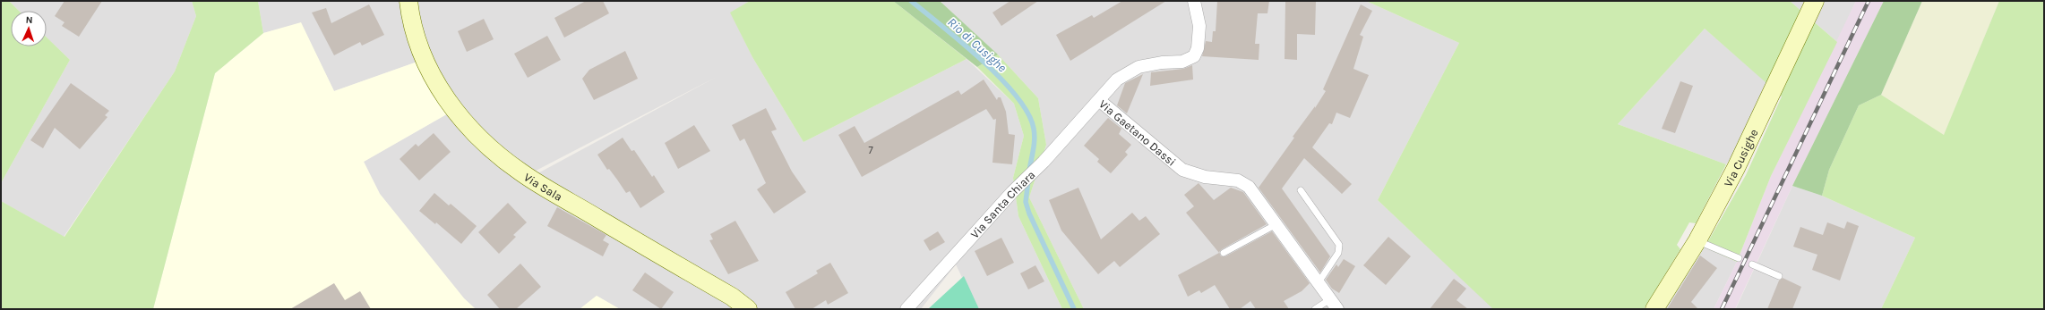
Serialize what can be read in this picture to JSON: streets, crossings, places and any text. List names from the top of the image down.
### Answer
{
  "streets": {
    "street": [
      "Via Gaetano Dassi",
      "Via Cusighe",
      "Via Sala",
      "Via Santa Chiara"
    ]
  },
  "crossings": [
    ["Via Gaetano Dassi", "Via Santa Chiara"]
  ],
  "water": ["Rio di Cusighe"],
  "house_numbers": ["7"],
  "north": "top"
}
